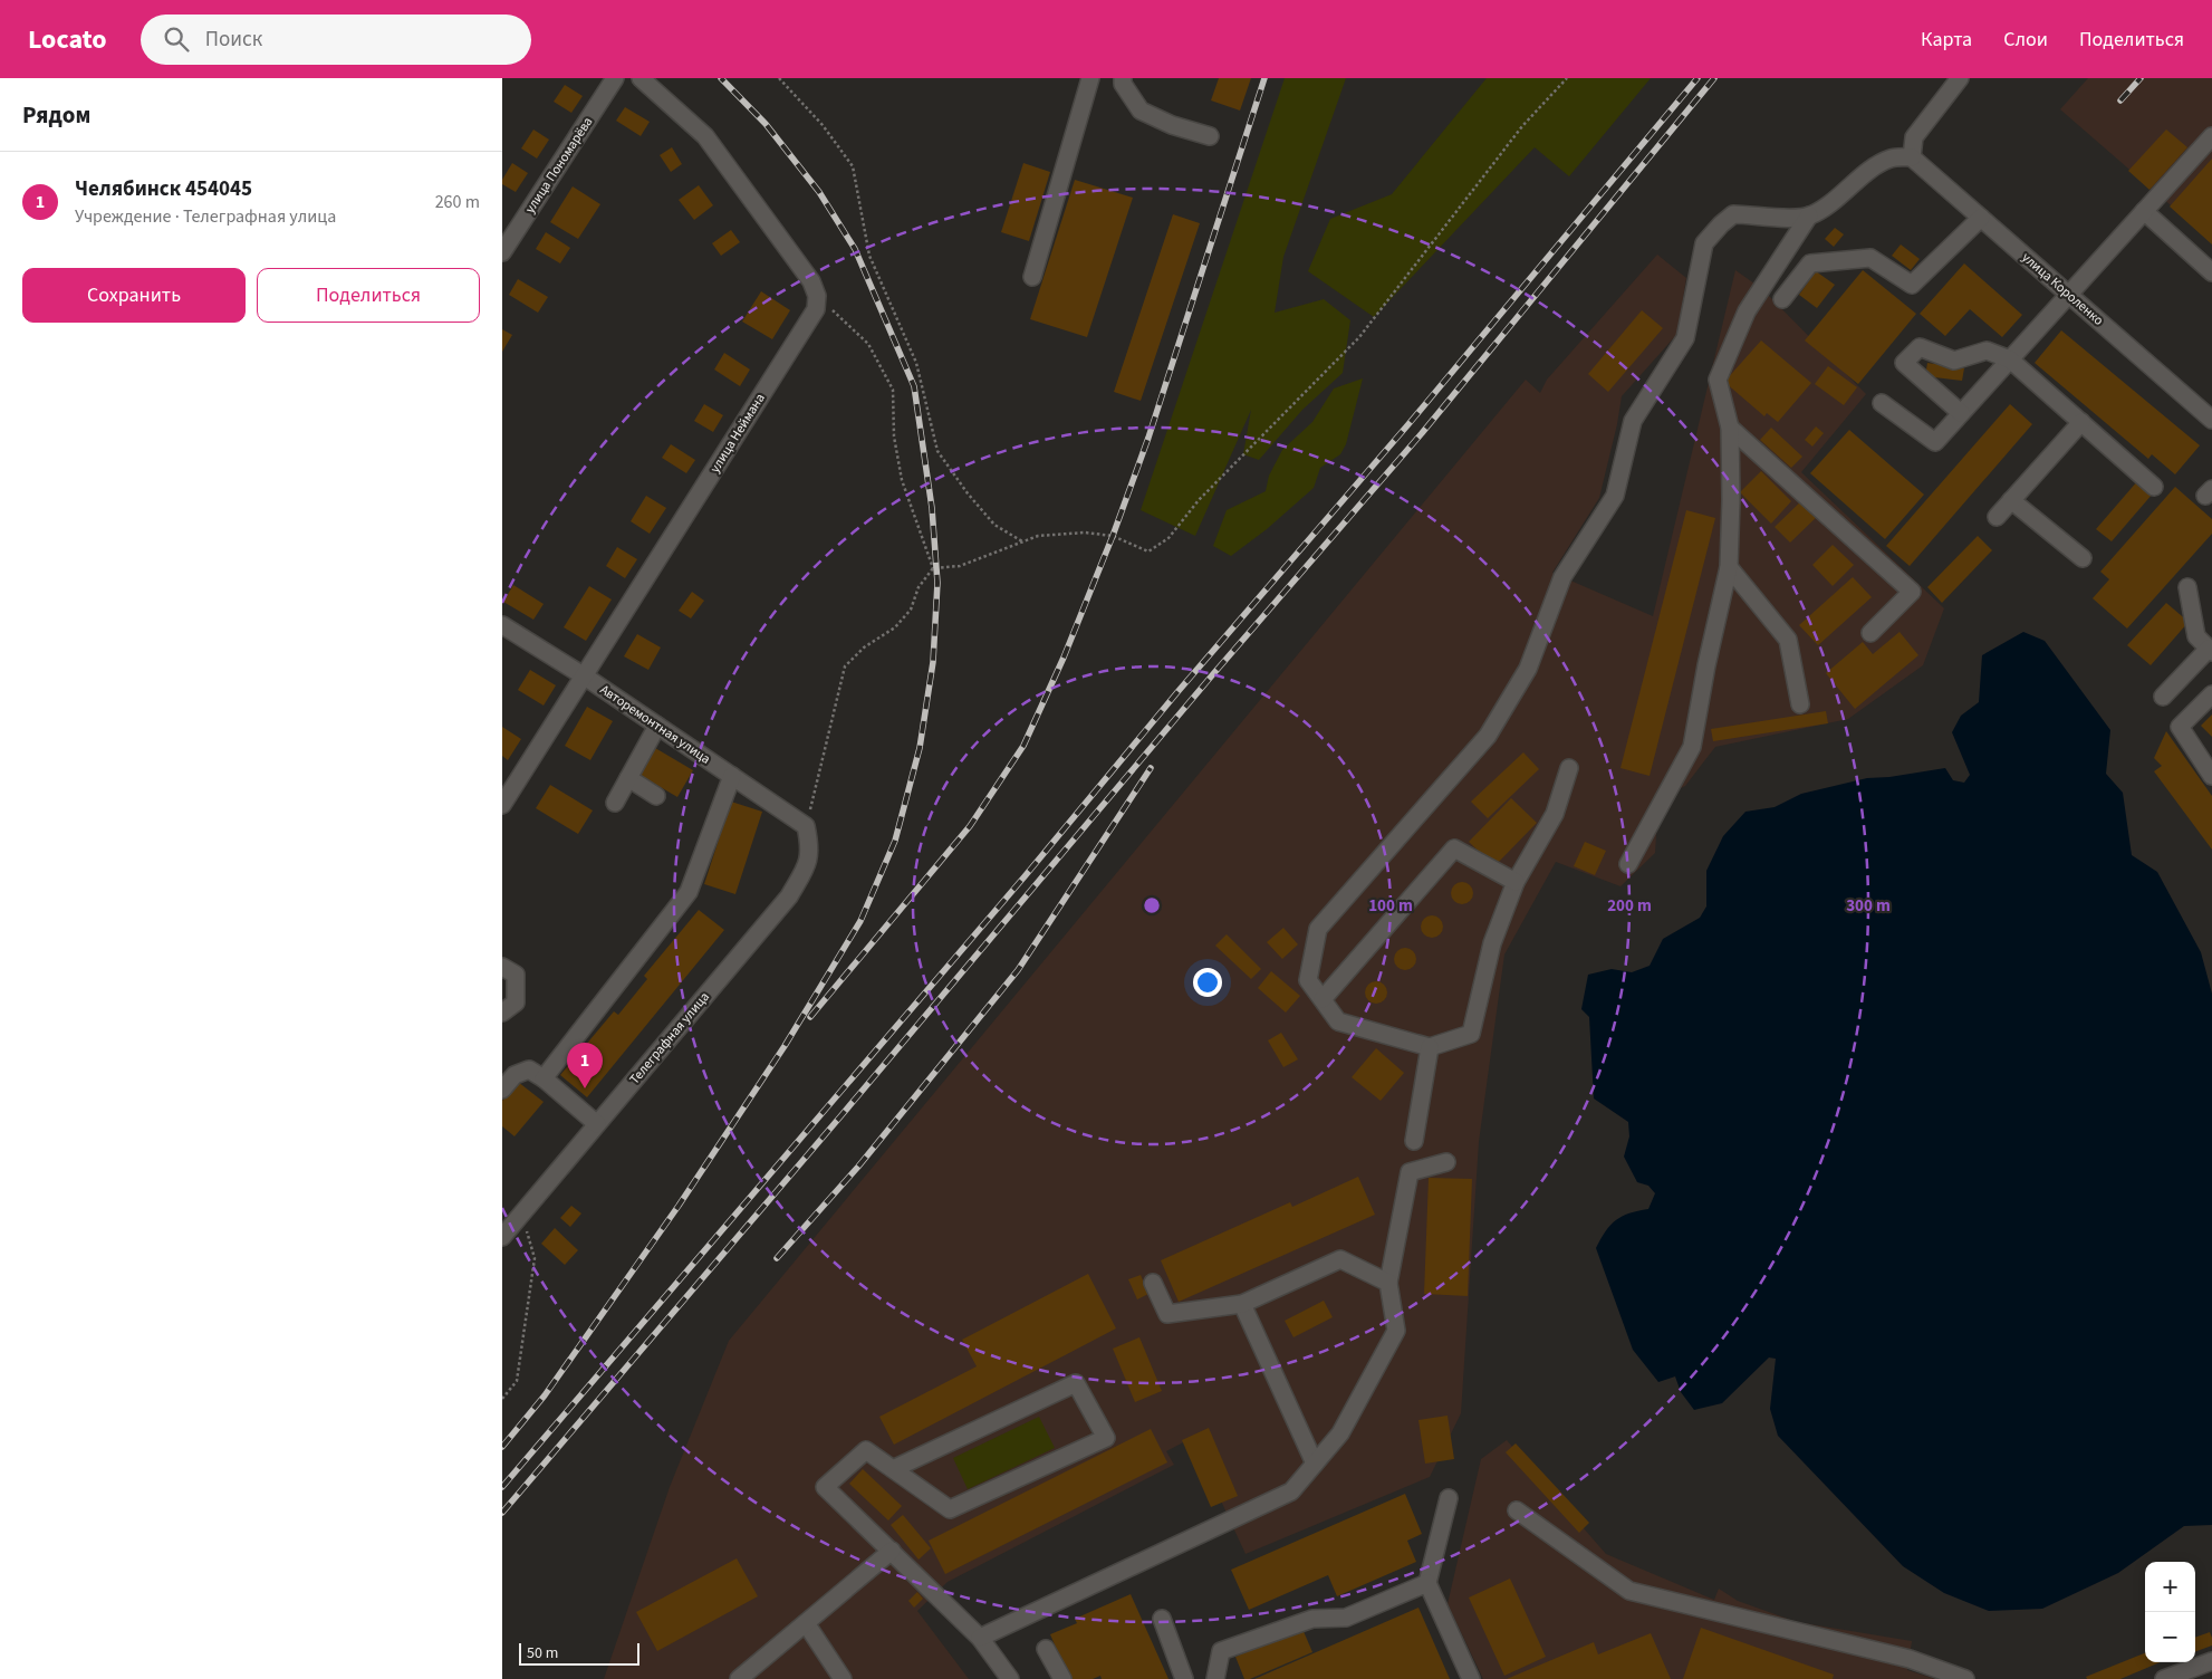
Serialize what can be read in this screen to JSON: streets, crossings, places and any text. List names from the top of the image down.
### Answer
{
  "streets": {
    "street": [
      "улица Пономарёва",
      "улица Короленко",
      "улица Неймана",
      "Авторемонтная улица",
      "Телеграфная улица"
    ]
  },
  "crossings": [
    ["улица Неймана", "Авторемонтная улица"],
    ["Авторемонтная улица", "Телеграфная улица"]
  ],
  "scale_bar": "50 m",
  "page": {
    "header": "Locato",
    "search": "Поиск",
    "nav": ["Карта", "Слои", "Поделиться"],
    "heading": "Рядом",
    "list": [
      {
        "mark": "1",
        "name": "Челябинск 454045",
        "note": "Учреждение · Телеграфная улица",
        "value": "260 m"
      }
    ],
    "buttons": ["Сохранить", "Поделиться"],
    "pins": "1",
    "map_buttons": ["+", "−"],
    "scale": "50 m"
  },
  "rings": ["100 m", "200 m", "300 m"]
}
